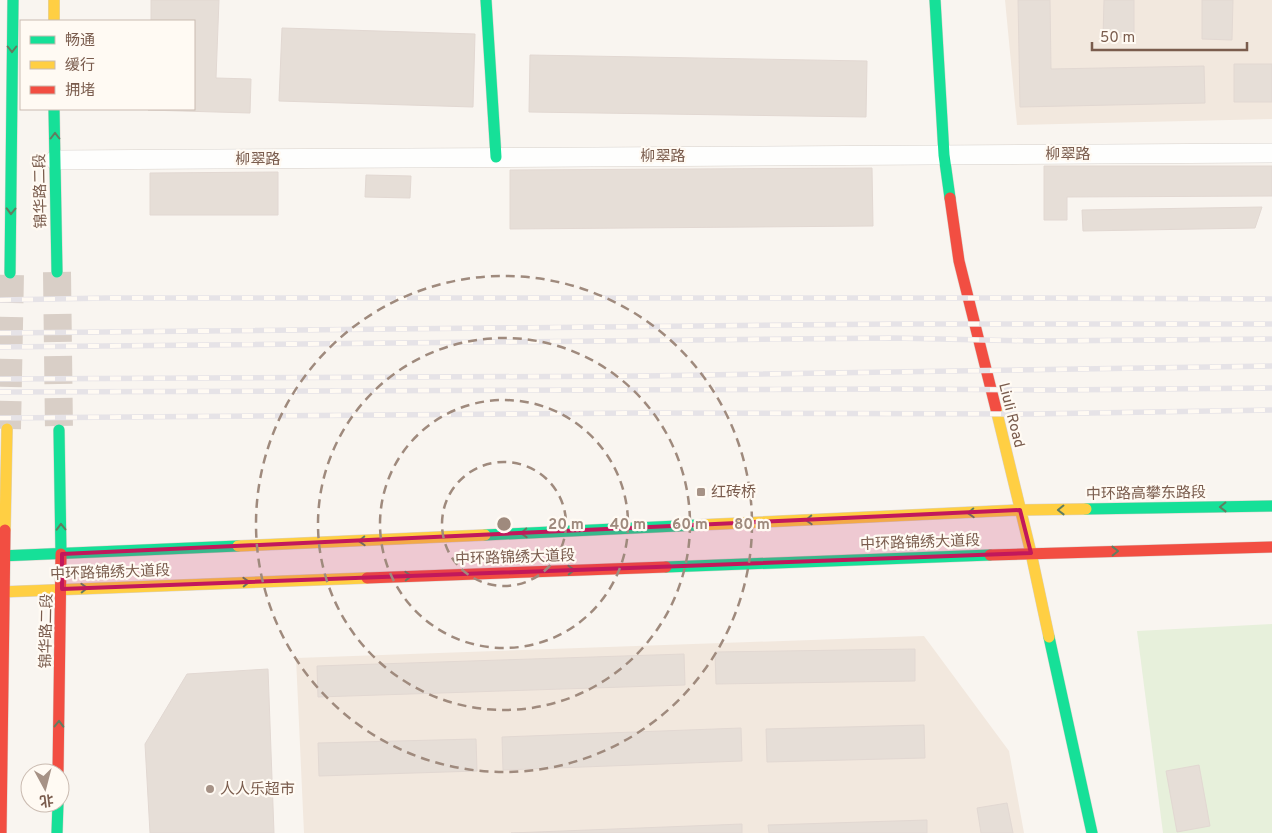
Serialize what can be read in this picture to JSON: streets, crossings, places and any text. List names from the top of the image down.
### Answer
{
  "streets": {
    "main road": [
      "锦华路二段",
      "Liuli Road",
      "中环路高攀东路段",
      "中环路锦绣大道段"
    ],
    "street": ["柳翠路"]
  },
  "crossings": [
    ["柳翠路", "锦华路二段"],
    ["柳翠路", "Liuli Road"],
    ["锦华路二段", "中环路锦绣大道段"],
    ["Liuli Road", "中环路高攀东路段"],
    ["Liuli Road", "中环路锦绣大道段"],
    ["中环路高攀东路段", "中环路锦绣大道段"]
  ],
  "places": {
    "transit": ["红砖桥"],
    "other": ["人人乐超市"]
  },
  "legend": ["畅通", "缓行", "拥堵"],
  "scale_bar": "50 m",
  "north": "bottom",
  "rings": [
    "20 m",
    "40 m",
    "60 m",
    "80 m"
  ]
}
